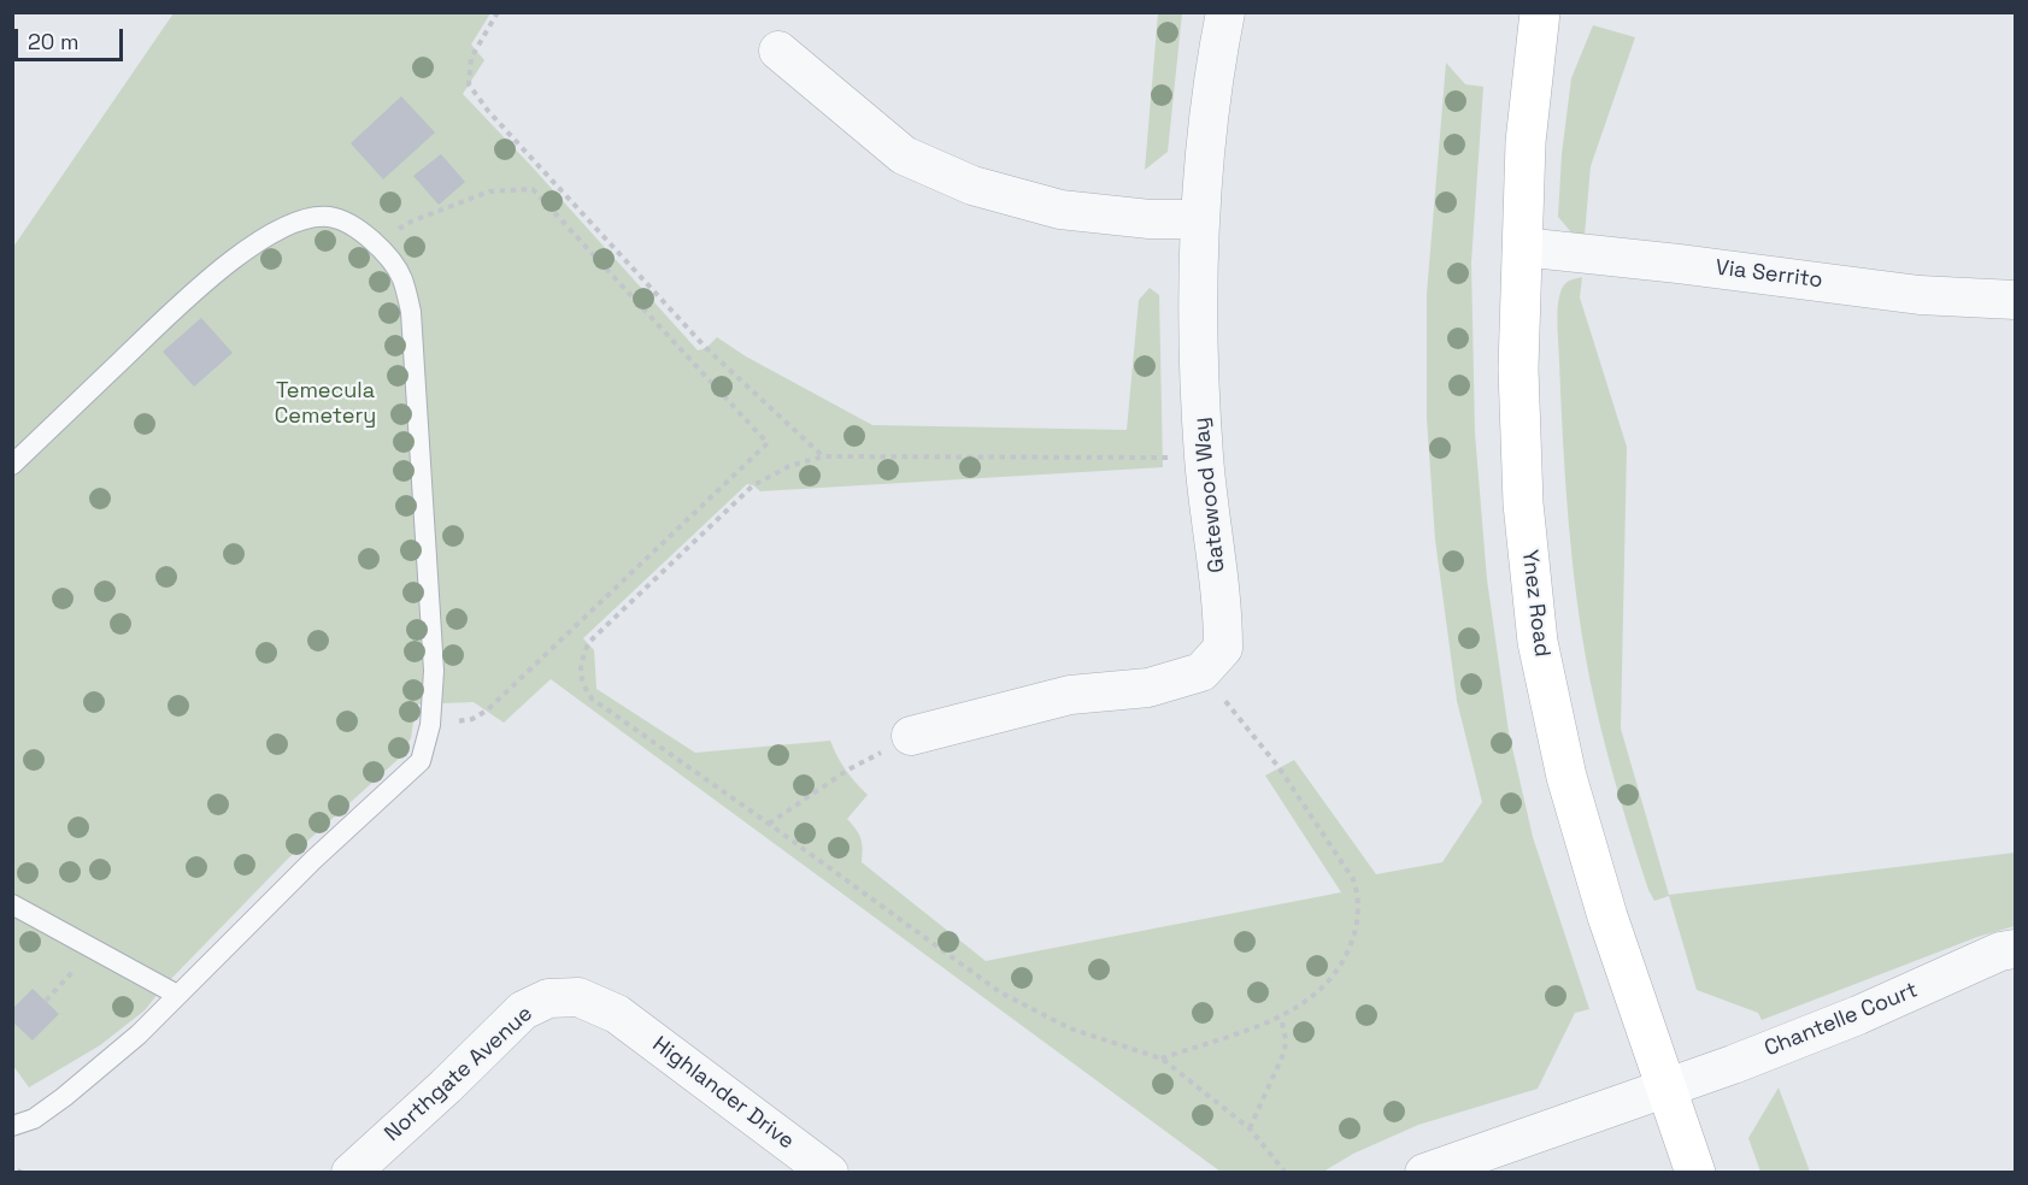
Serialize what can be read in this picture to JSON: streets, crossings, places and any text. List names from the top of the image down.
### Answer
{
  "streets": {
    "main road": ["Ynez Road"],
    "street": [
      "Via Serrito",
      "Gatewood Way",
      "Chantelle Court",
      "Northgate Avenue",
      "Highlander Drive"
    ]
  },
  "crossings": [
    ["Via Serrito", "Ynez Road"],
    ["Ynez Road", "Chantelle Court"],
    ["Northgate Avenue", "Highlander Drive"]
  ],
  "parks": ["Temecula Cemetery"],
  "scale_bar": "20 m"
}
